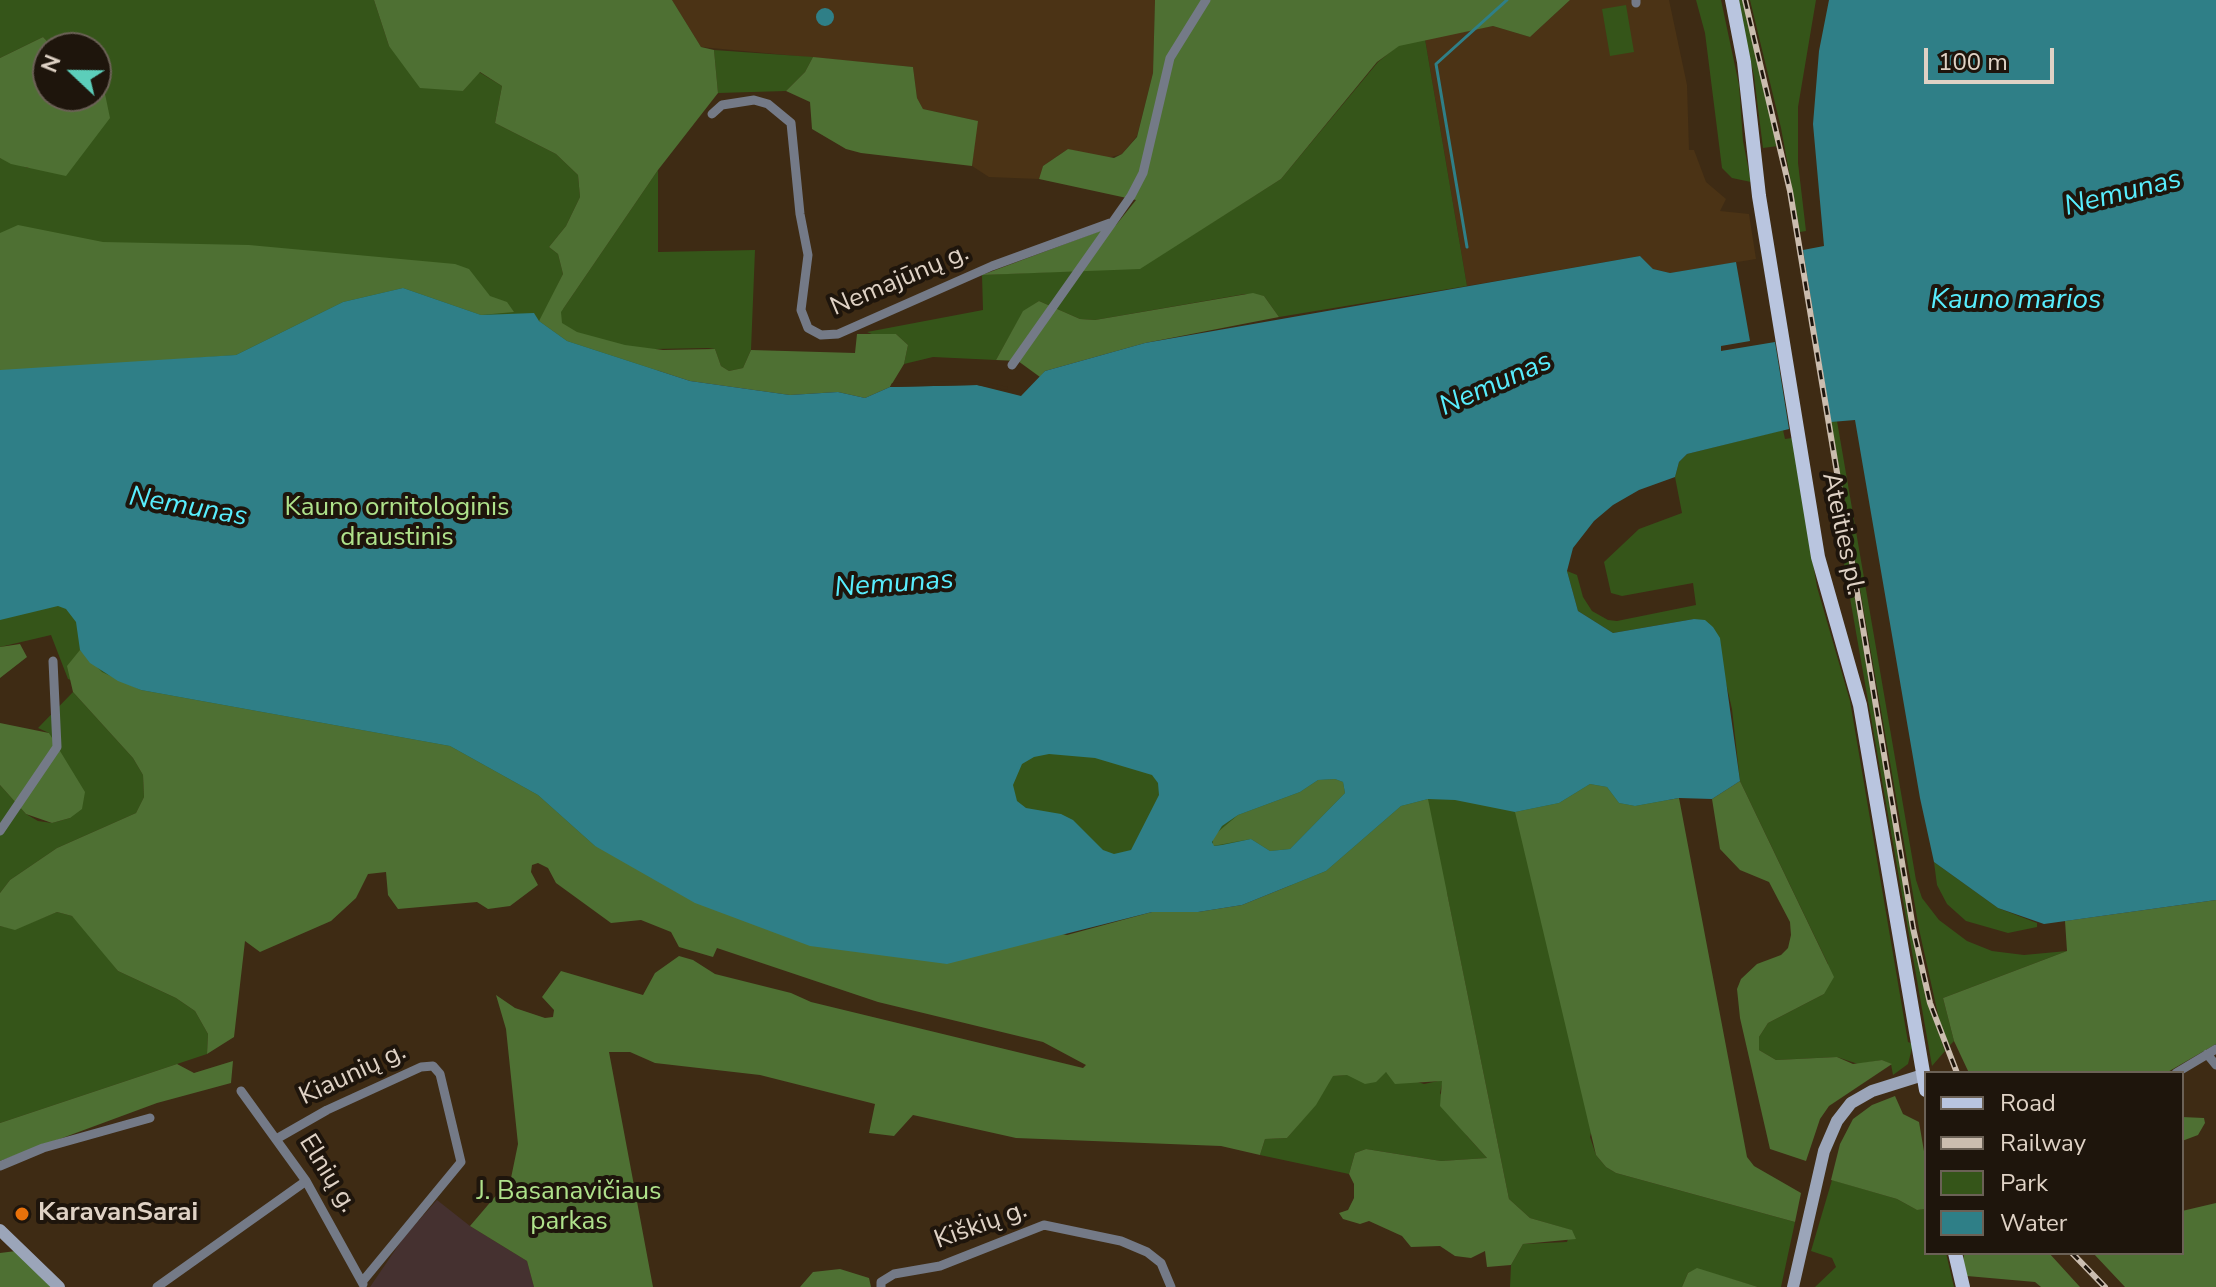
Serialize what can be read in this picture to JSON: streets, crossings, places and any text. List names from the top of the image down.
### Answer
{
  "streets": {
    "main road": ["Ateities pl."],
    "street": [
      "Nemajūnų g.",
      "Kiaunių g.",
      "Elnių g.",
      "Kiškių g."
    ]
  },
  "crossings": [
    ["Kiaunių g.", "Elnių g."]
  ],
  "water": ["Nemunas", "Kauno marios"],
  "parks": ["Kauno ornitologinis draustinis", "J. Basanavičiaus parkas"],
  "places": ["KaravanSarai"],
  "legend": [
    "Road",
    "Railway",
    "Park",
    "Water"
  ],
  "scale_bar": "100 m",
  "north": "left"
}
